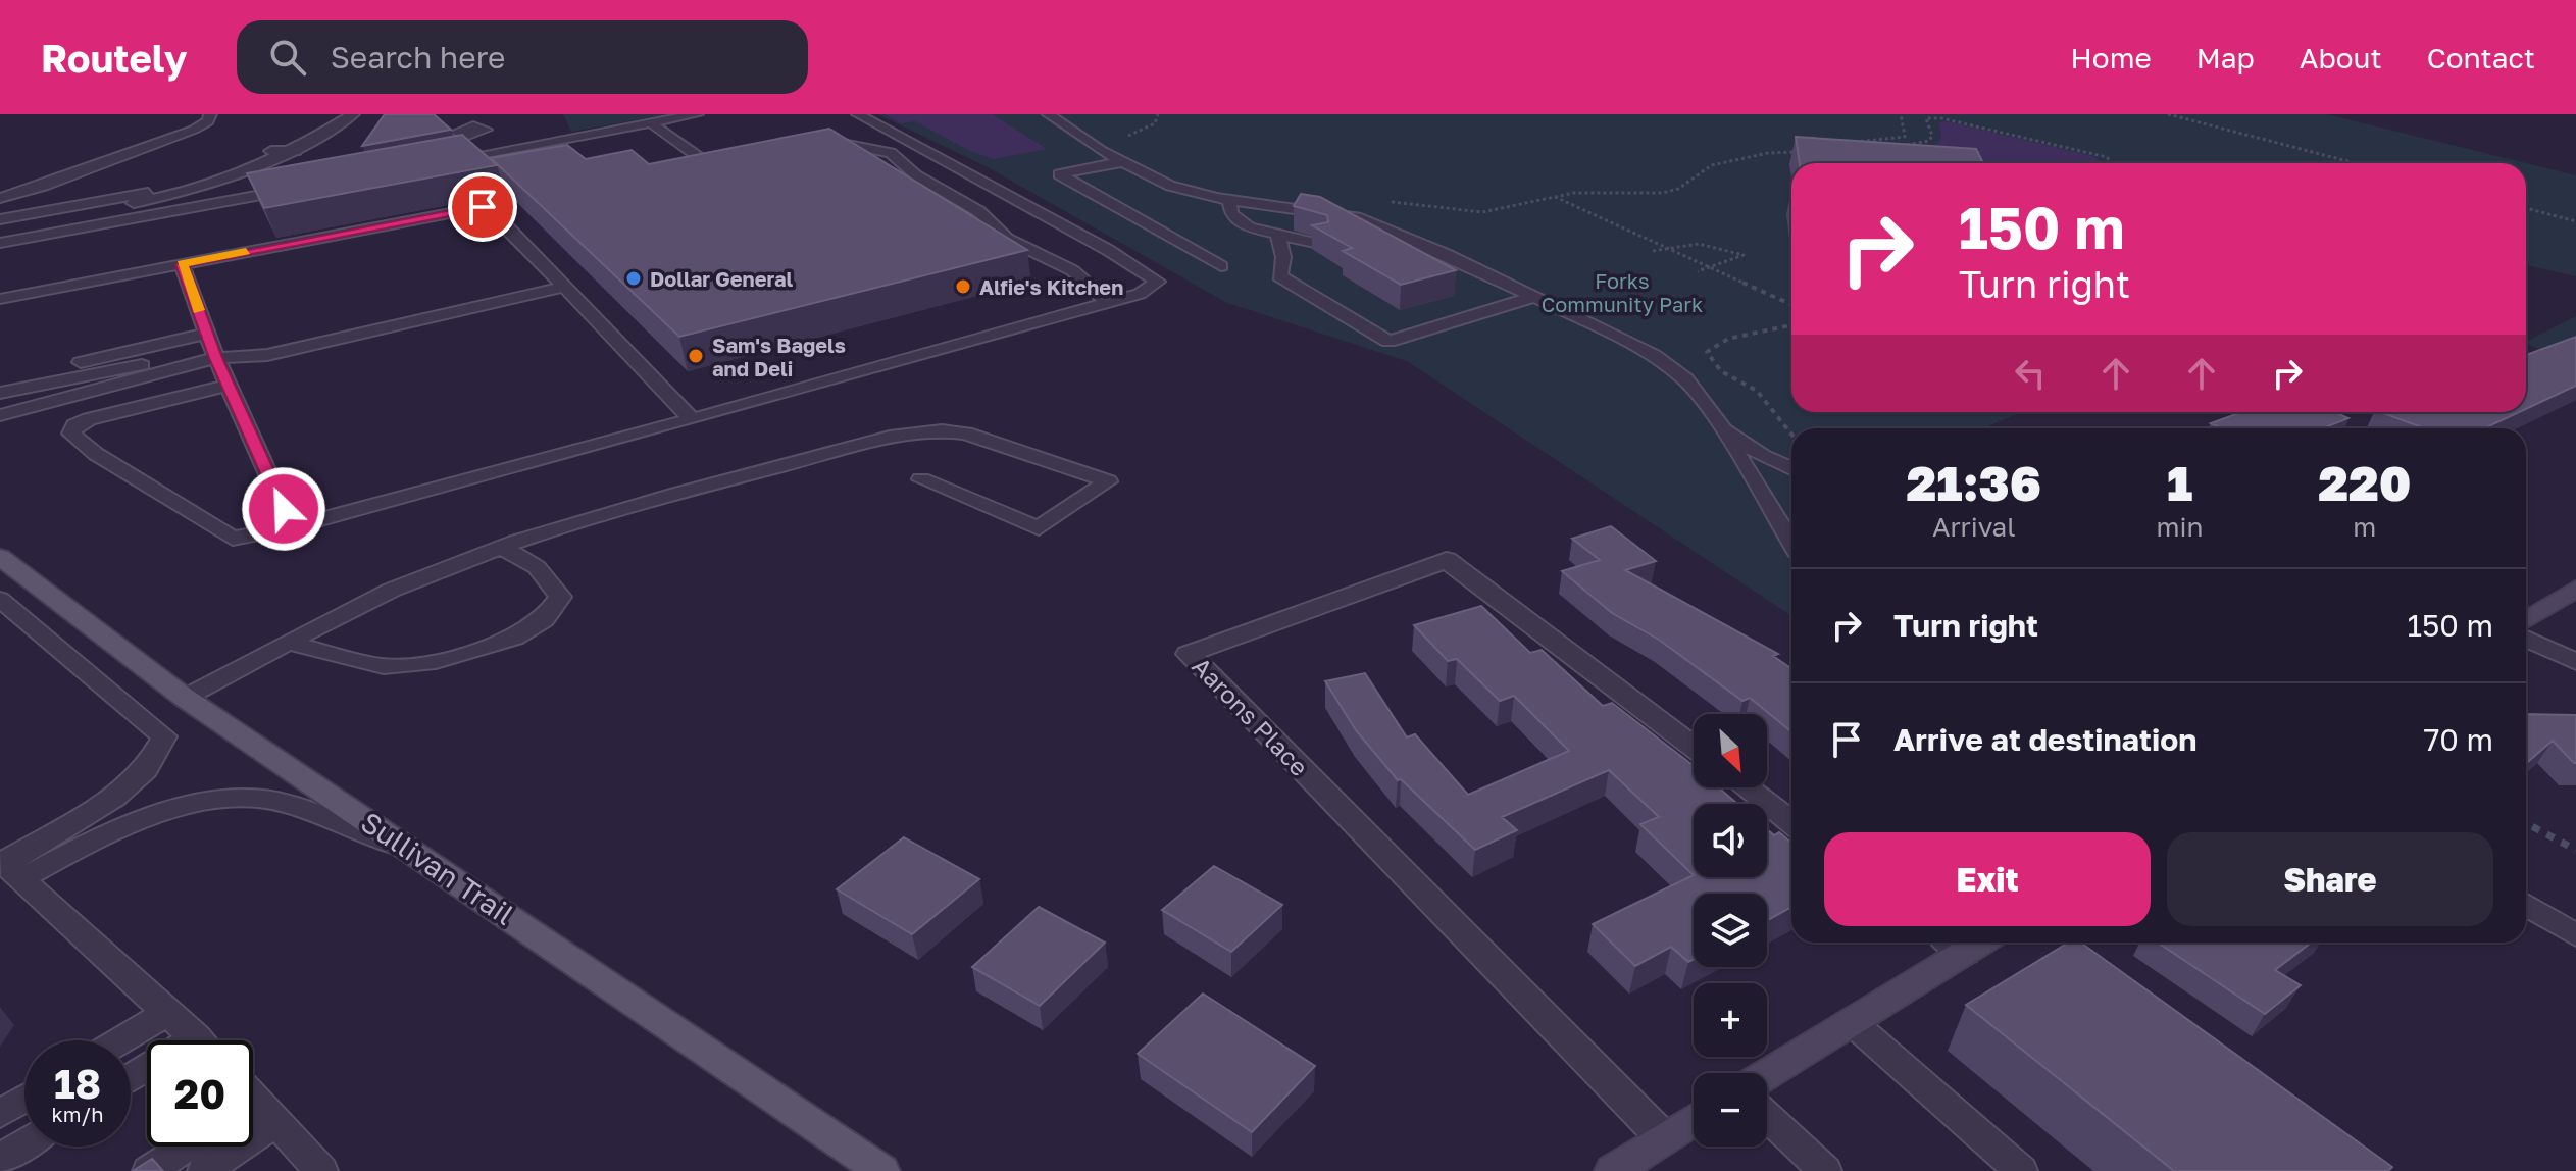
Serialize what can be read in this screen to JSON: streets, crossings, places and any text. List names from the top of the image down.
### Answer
{
  "streets": {
    "main road": ["Sullivan Trail"],
    "street": ["Aarons Place"]
  },
  "parks": ["Forks Community Park"],
  "places": ["Dollar General", "Alfie's Kitchen", "Sam's Bagels and Deli"],
  "north": "bottom right",
  "page": {
    "header": "Routely",
    "search": "Search here",
    "nav": [
      "Home",
      "Map",
      "About",
      "Contact"
    ],
    "turn": ["150 m", "Turn right"],
    "eta": [
      "21:36",
      "Arrival",
      "1",
      "min",
      "220",
      "m"
    ],
    "list": [
      {
        "name": "Turn right",
        "value": "150 m"
      },
      {
        "name": "Arrive at destination",
        "value": "70 m"
      }
    ],
    "map_buttons": ["+", "−"],
    "buttons": ["Exit", "Share"],
    "speed": "18 km/h",
    "limit": "20"
  }
}
